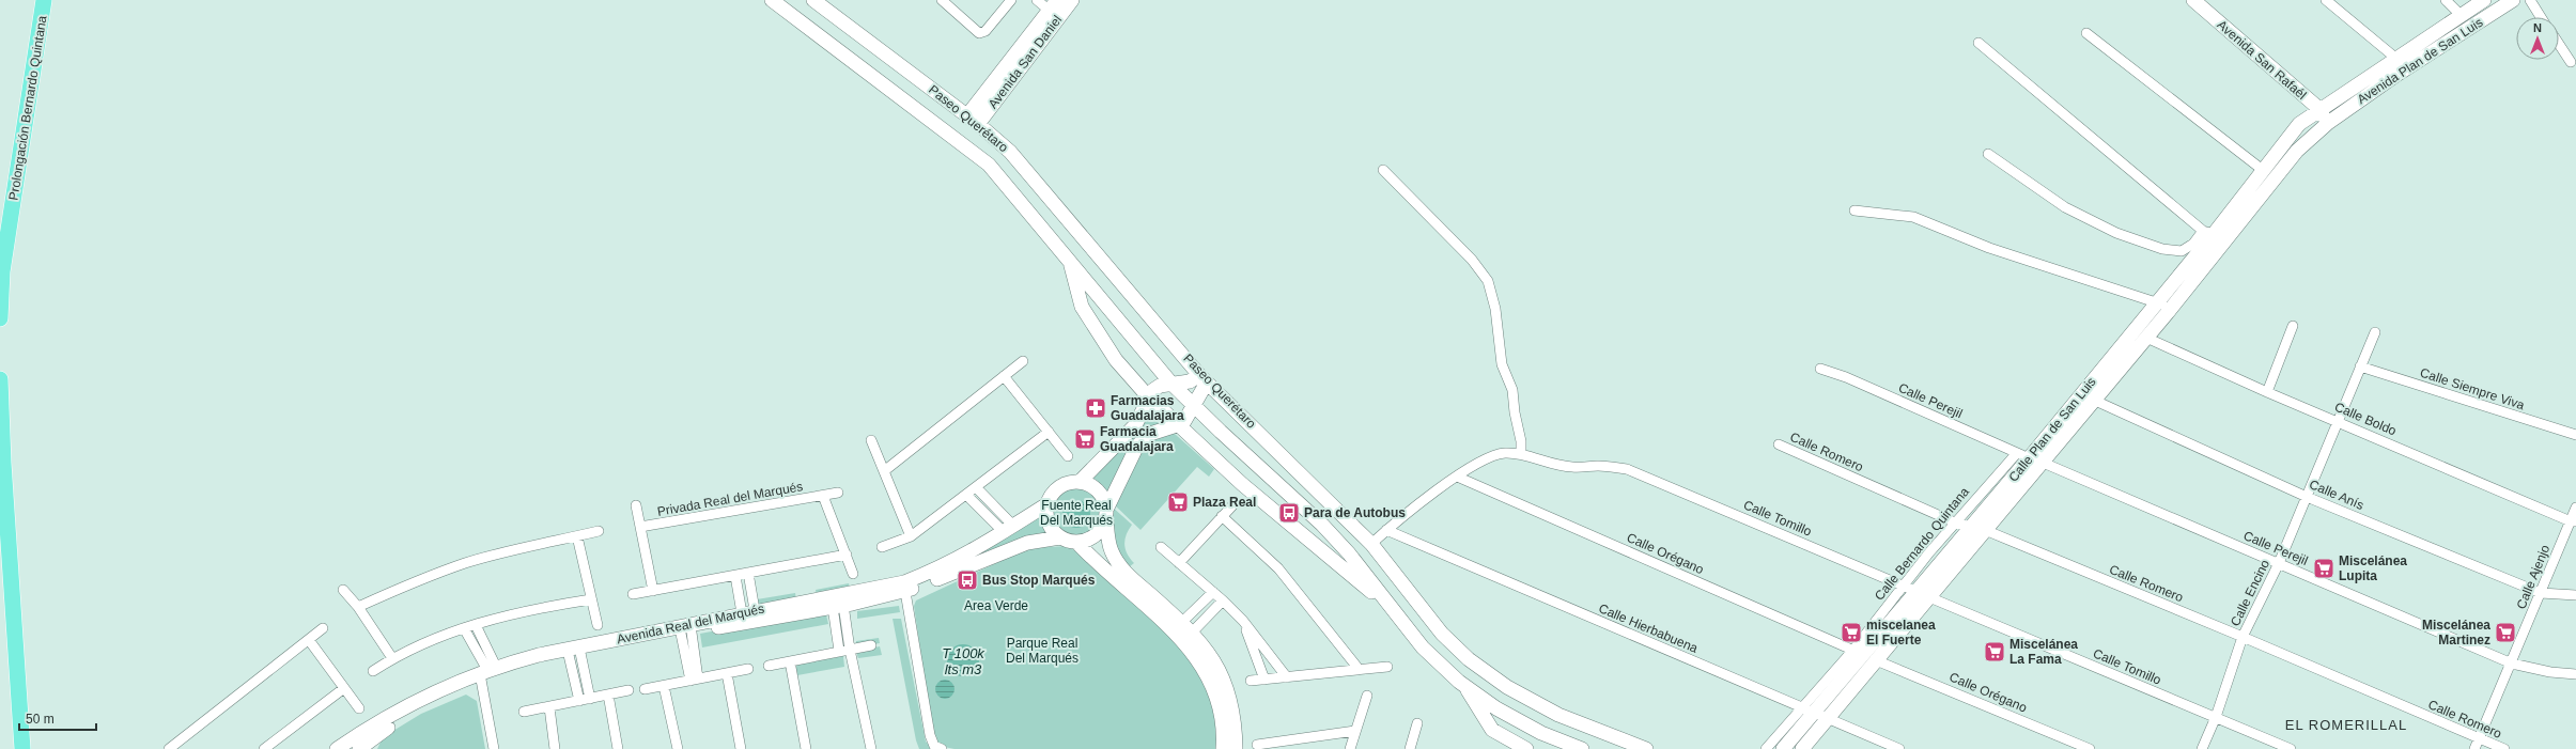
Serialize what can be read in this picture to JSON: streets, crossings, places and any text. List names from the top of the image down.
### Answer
{
  "streets": {
    "main road": ["Prolongación Bernardo Quintana"],
    "street": [
      "Avenida San Rafaél",
      "Avenida Plan de San Luis",
      "Avenida San Daniel",
      "Paseo Querétaro",
      "Calle Siempre Viva",
      "Calle Perejil",
      "Calle Boldo",
      "Calle Plan de San Luis",
      "Calle Romero",
      "Calle Anís",
      "Privada Real del Marqués",
      "Calle Tomillo",
      "Calle Bernardo Quintana",
      "Calle Orégano",
      "Calle Ajenjo",
      "Calle Encino",
      "Avenida Real del Marqués",
      "Calle Hierbabuena"
    ]
  },
  "crossings": [
    ["Avenida San Rafaél", "Avenida Plan de San Luis"],
    ["Avenida San Rafaél", "Calle Plan de San Luis"],
    ["Avenida Plan de San Luis", "Calle Plan de San Luis"],
    ["Avenida San Daniel", "Paseo Querétaro"],
    ["Paseo Querétaro", "Calle Tomillo"],
    ["Calle Siempre Viva", "Calle Encino"],
    ["Calle Perejil", "Calle Plan de San Luis"],
    ["Calle Perejil", "Calle Bernardo Quintana"],
    ["Calle Perejil", "Calle Ajenjo"],
    ["Calle Perejil", "Calle Encino"],
    ["Calle Boldo", "Calle Plan de San Luis"],
    ["Calle Boldo", "Calle Ajenjo"],
    ["Calle Boldo", "Calle Encino"],
    ["Calle Plan de San Luis", "Calle Romero"],
    ["Calle Plan de San Luis", "Calle Anís"],
    ["Calle Plan de San Luis", "Calle Tomillo"],
    ["Calle Plan de San Luis", "Calle Bernardo Quintana"],
    ["Calle Plan de San Luis", "Calle Orégano"],
    ["Calle Plan de San Luis", "Calle Hierbabuena"],
    ["Calle Romero", "Calle Bernardo Quintana"],
    ["Calle Romero", "Calle Ajenjo"],
    ["Calle Romero", "Calle Encino"],
    ["Calle Anís", "Calle Ajenjo"],
    ["Calle Anís", "Calle Encino"],
    ["Calle Tomillo", "Calle Bernardo Quintana"],
    ["Calle Tomillo", "Calle Orégano"],
    ["Calle Tomillo", "Calle Encino"],
    ["Calle Tomillo", "Calle Hierbabuena"],
    ["Calle Bernardo Quintana", "Calle Orégano"],
    ["Calle Bernardo Quintana", "Calle Hierbabuena"]
  ],
  "districts": ["EL ROMERILLAL"],
  "water": ["T 100k lts m3"],
  "parks": ["Fuente Real Del Marqués", "Area Verde", "Parque Real Del Marqués"],
  "places": {
    "pharmacy": ["Farmacias Guadalajara"],
    "supermarket": [
      "Farmacia Guadalajara",
      "Plaza Real",
      "Miscelánea Lupita",
      "miscelanea El Fuerte",
      "Miscelánea Martinez",
      "Miscelánea La Fama"
    ],
    "bus stop": ["Para de Autobus", "Bus Stop Marqués"]
  },
  "scale_bar": "50 m",
  "north": "top"
}
